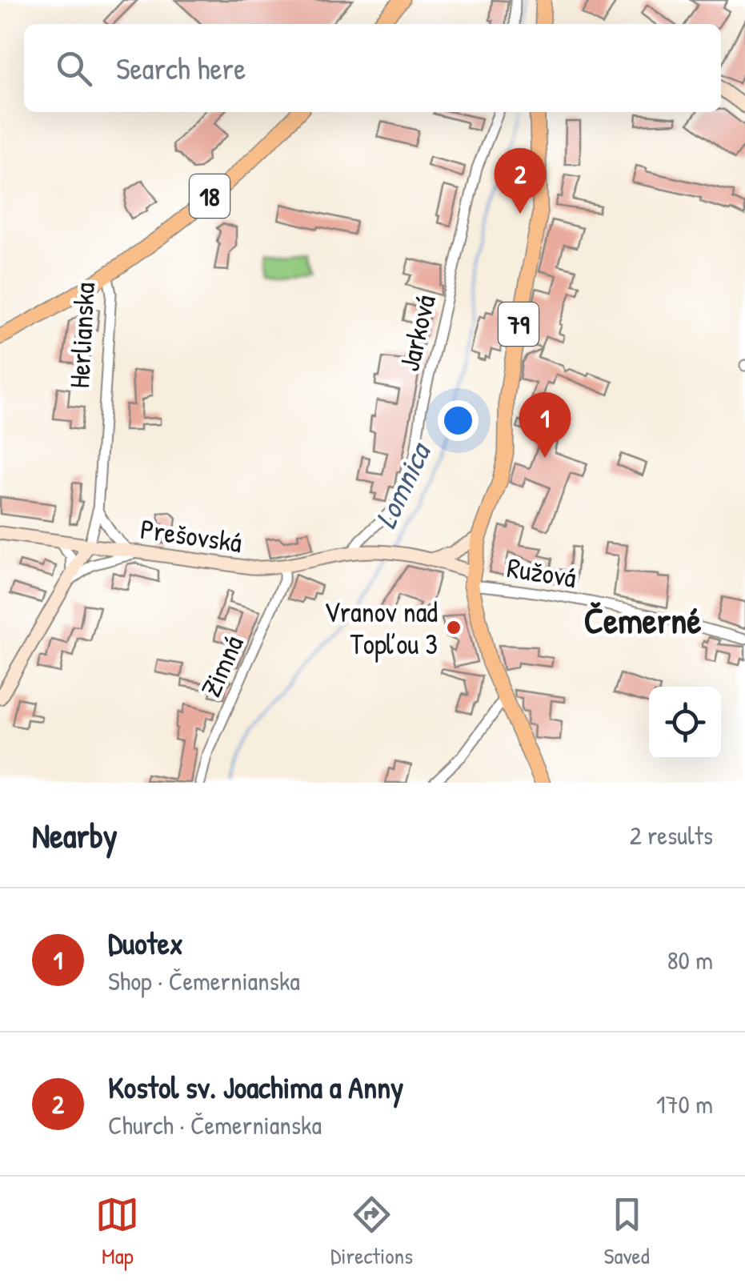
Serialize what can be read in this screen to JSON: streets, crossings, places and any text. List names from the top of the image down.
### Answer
{
  "streets": {
    "main road": [
      "18",
      "79",
      "Herlianska",
      "Prešovská"
    ],
    "street": ["Jarková", "Ružová", "Zimná"]
  },
  "crossings": [
    ["18", "Herlianska"],
    ["79", "Prešovská"],
    ["79", "Ružová"],
    ["Jarková", "Prešovská"],
    ["Herlianska", "Prešovská"],
    ["Prešovská", "Ružová"],
    ["Prešovská", "Zimná"]
  ],
  "districts": ["Čemerné"],
  "water": ["Lomnica"],
  "places": ["Vranov nad Topľou 3"],
  "page": {
    "search": "Search here",
    "pins": ["2", "1"],
    "heading": ["Nearby", "2 results"],
    "list": [
      {
        "mark": "1",
        "name": "Duotex",
        "note": "Shop · Čemernianska",
        "value": "80 m"
      },
      {
        "mark": "2",
        "name": "Kostol sv. Joachima a Anny",
        "note": "Church · Čemernianska",
        "value": "170 m"
      }
    ],
    "nav": ["Map", "Directions", "Saved"]
  }
}
